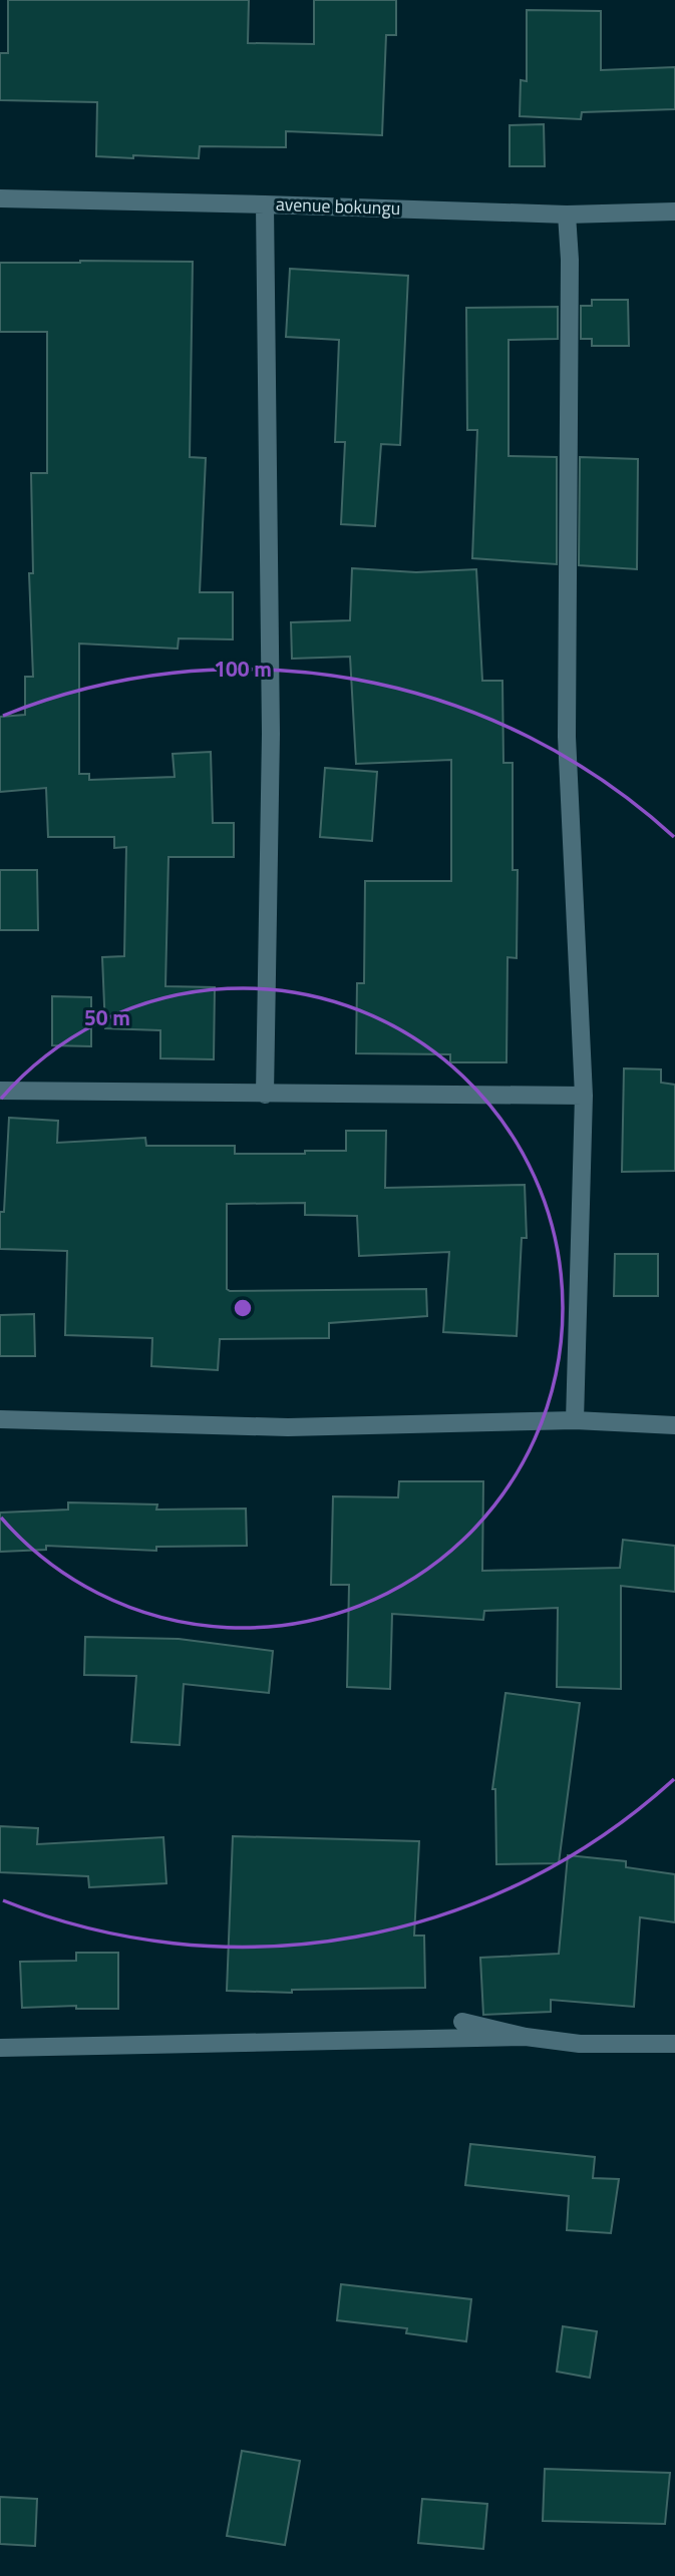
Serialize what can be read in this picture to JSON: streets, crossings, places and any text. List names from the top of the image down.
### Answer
{
  "streets": {
    "street": ["avenue bokungu"]
  },
  "rings": ["100 m", "50 m"]
}
